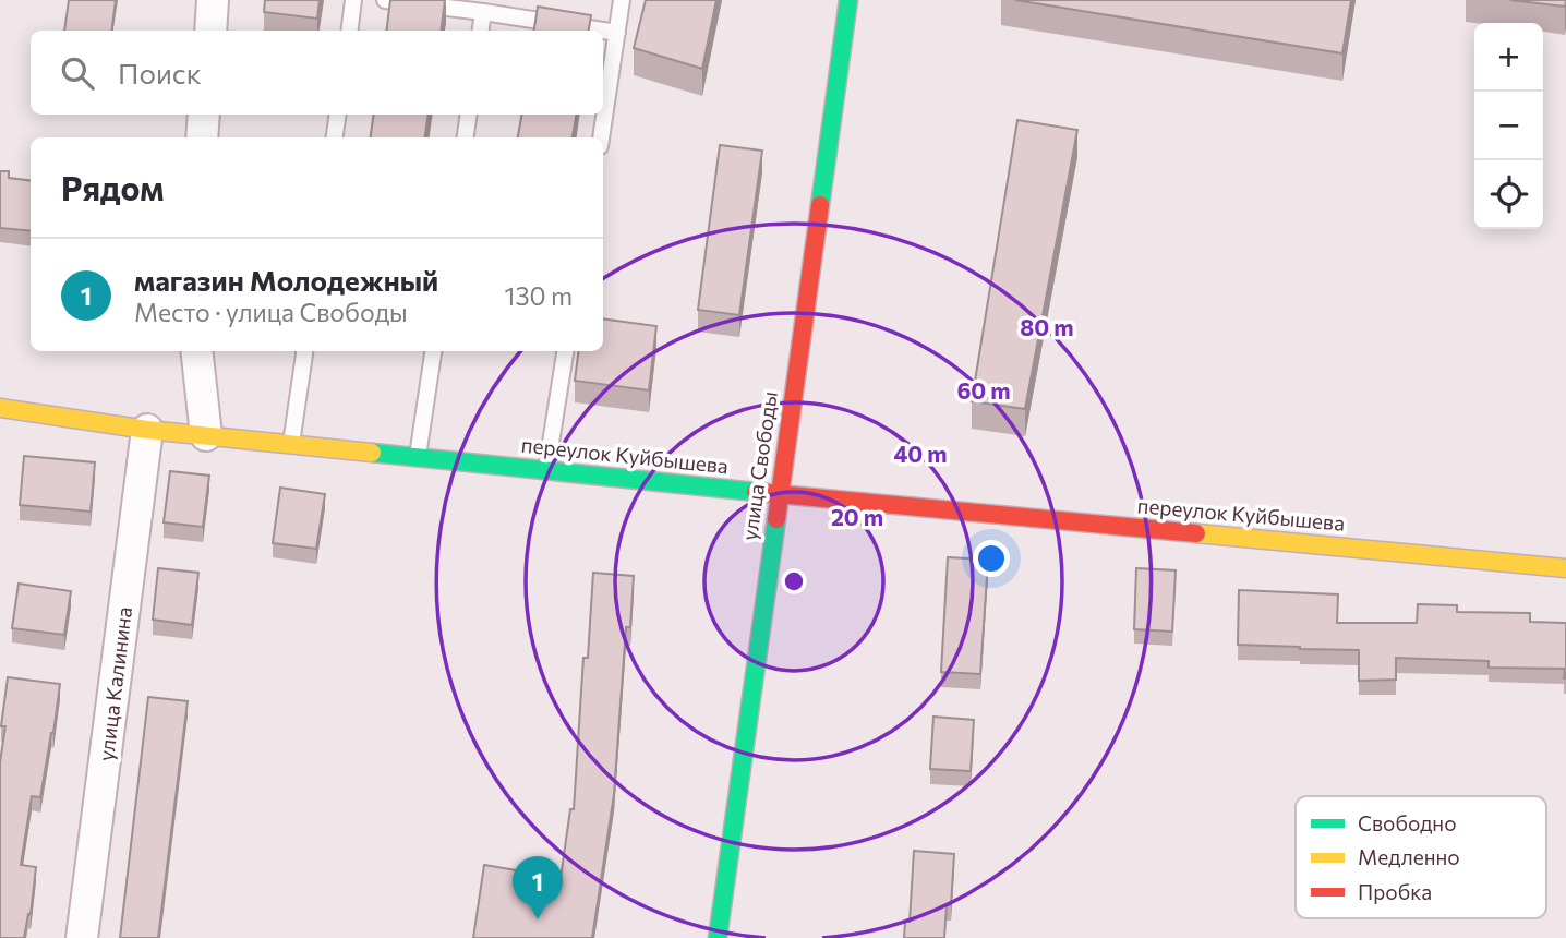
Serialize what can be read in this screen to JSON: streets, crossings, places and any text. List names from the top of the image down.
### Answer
{
  "streets": {
    "street": ["переулок Куйбышева", "улица Свободы", "улица Калинина"]
  },
  "crossings": [
    ["переулок Куйбышева", "улица Свободы"],
    ["переулок Куйбышева", "улица Калинина"]
  ],
  "legend": ["Свободно", "Медленно", "Пробка"],
  "page": {
    "map_buttons": ["+", "−"],
    "search": "Поиск",
    "heading": "Рядом",
    "list": [
      {
        "mark": "1",
        "name": "магазин Молодежный",
        "note": "Место · улица Свободы",
        "value": "130 m"
      }
    ],
    "pins": "1"
  },
  "rings": [
    "80 m",
    "60 m",
    "40 m",
    "20 m"
  ]
}
